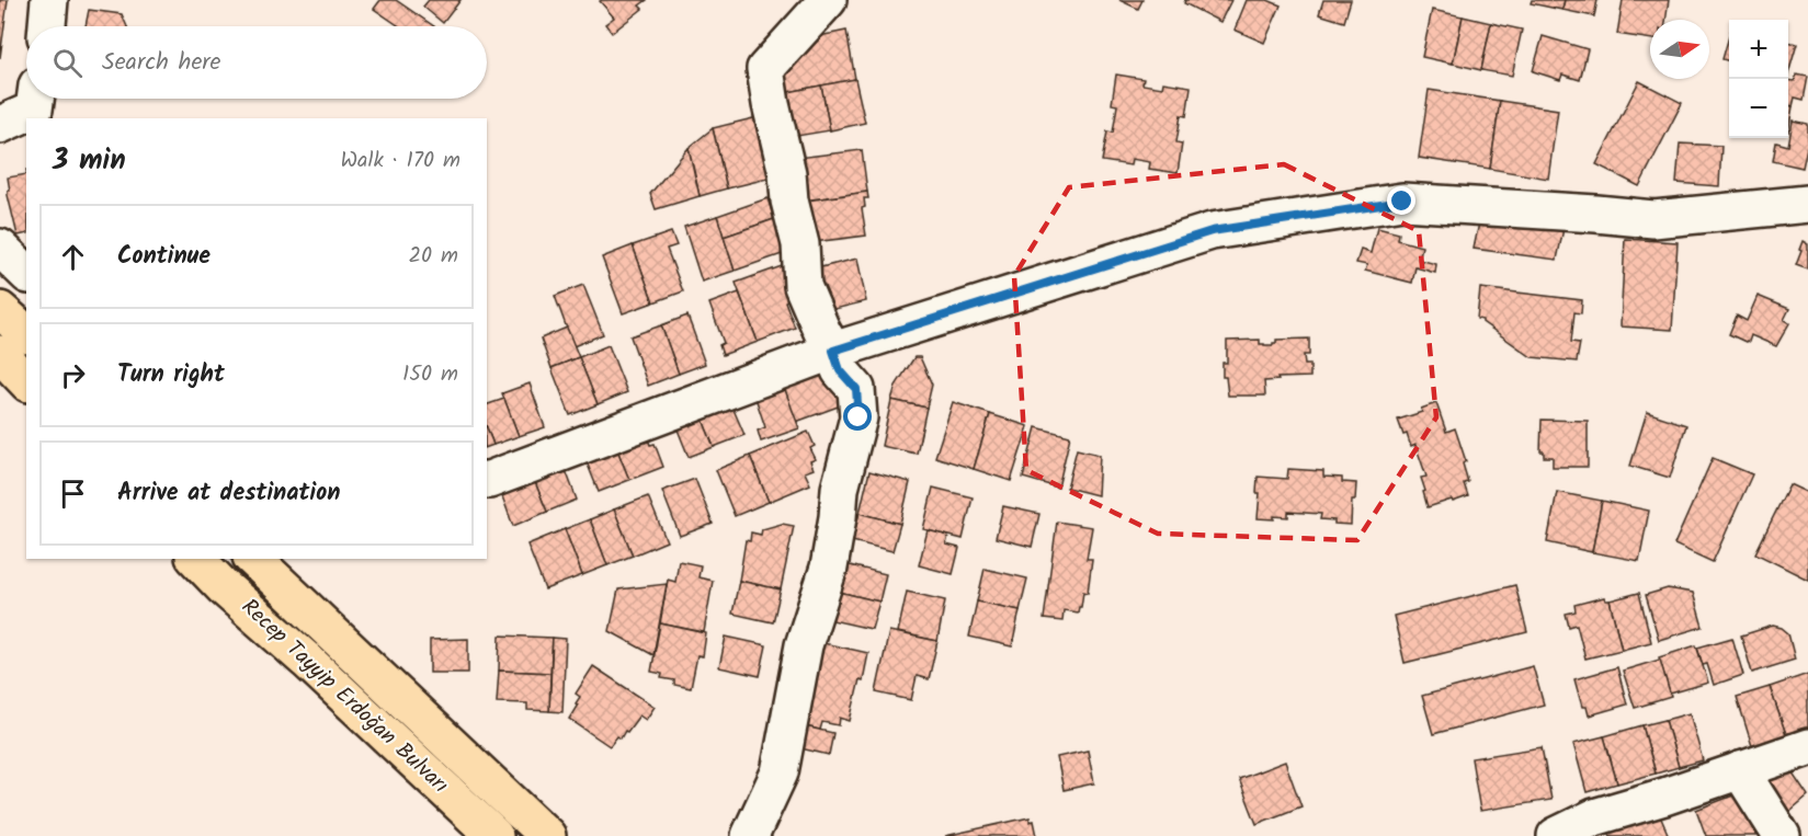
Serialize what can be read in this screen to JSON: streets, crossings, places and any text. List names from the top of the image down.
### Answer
{
  "streets": {
    "main road": ["Recep Tayyip Erdoğan Bulvarı"]
  },
  "north": "right",
  "page": {
    "map_buttons": ["+", "−"],
    "search": "Search here",
    "heading": ["3 min", "Walk · 170 m"],
    "list": [
      ["Continue", "20 m"],
      ["Turn right", "150 m"],
      "Arrive at destination"
    ]
  }
}
